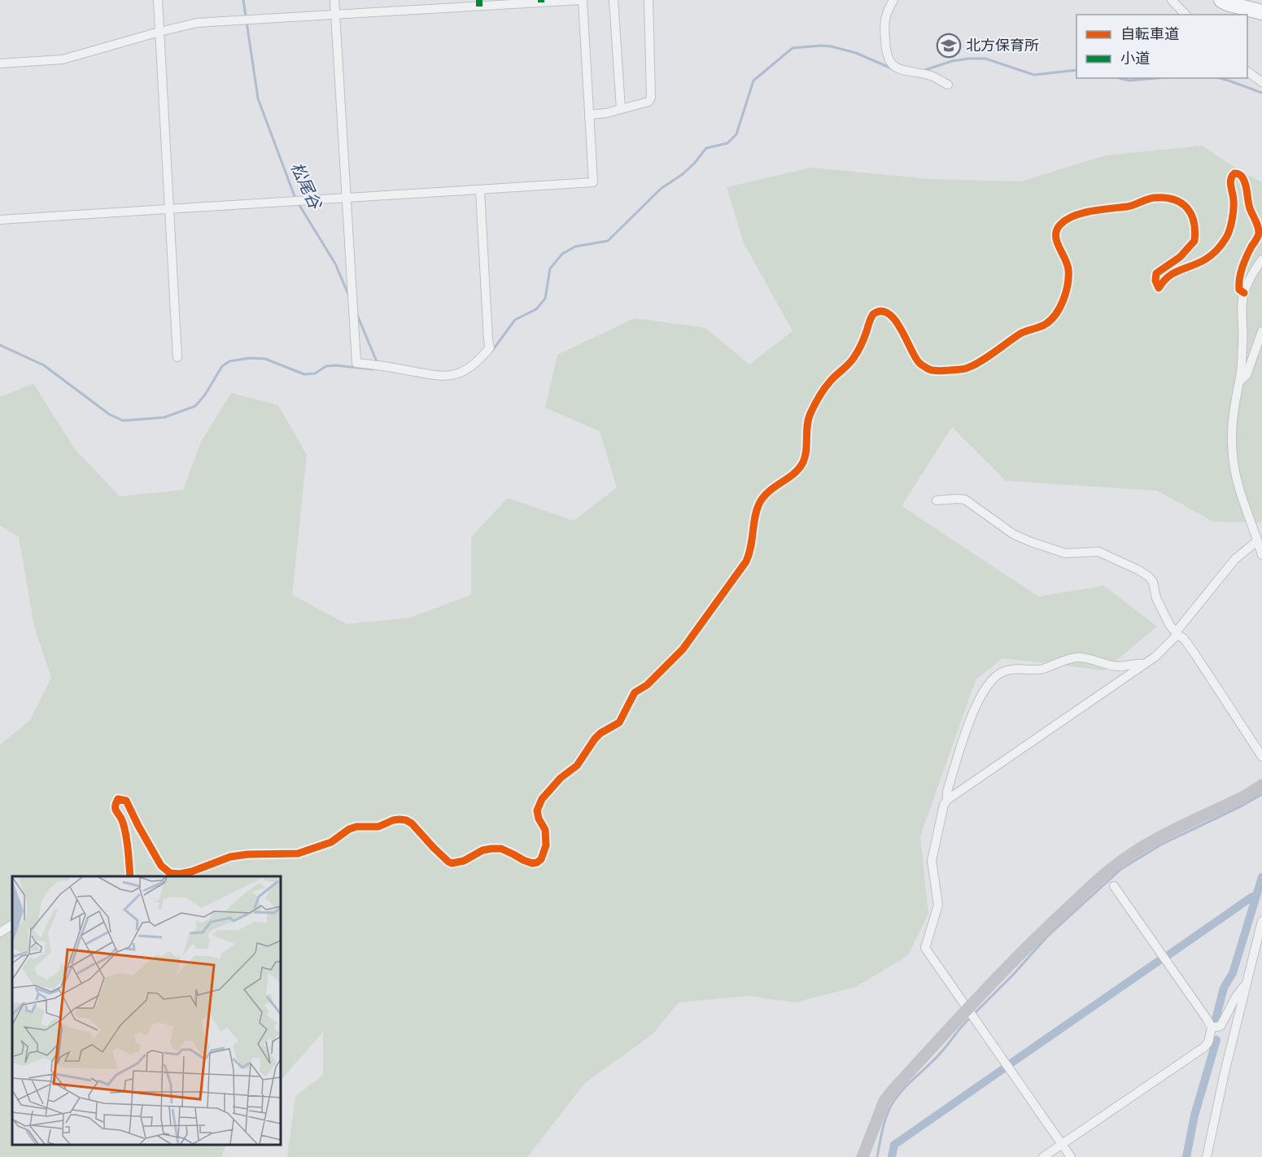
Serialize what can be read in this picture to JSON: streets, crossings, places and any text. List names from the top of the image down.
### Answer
{
  "water": ["松尾谷"],
  "places": {
    "school or university": ["北方保育所"]
  },
  "legend": ["自転車道", "小道"]
}
